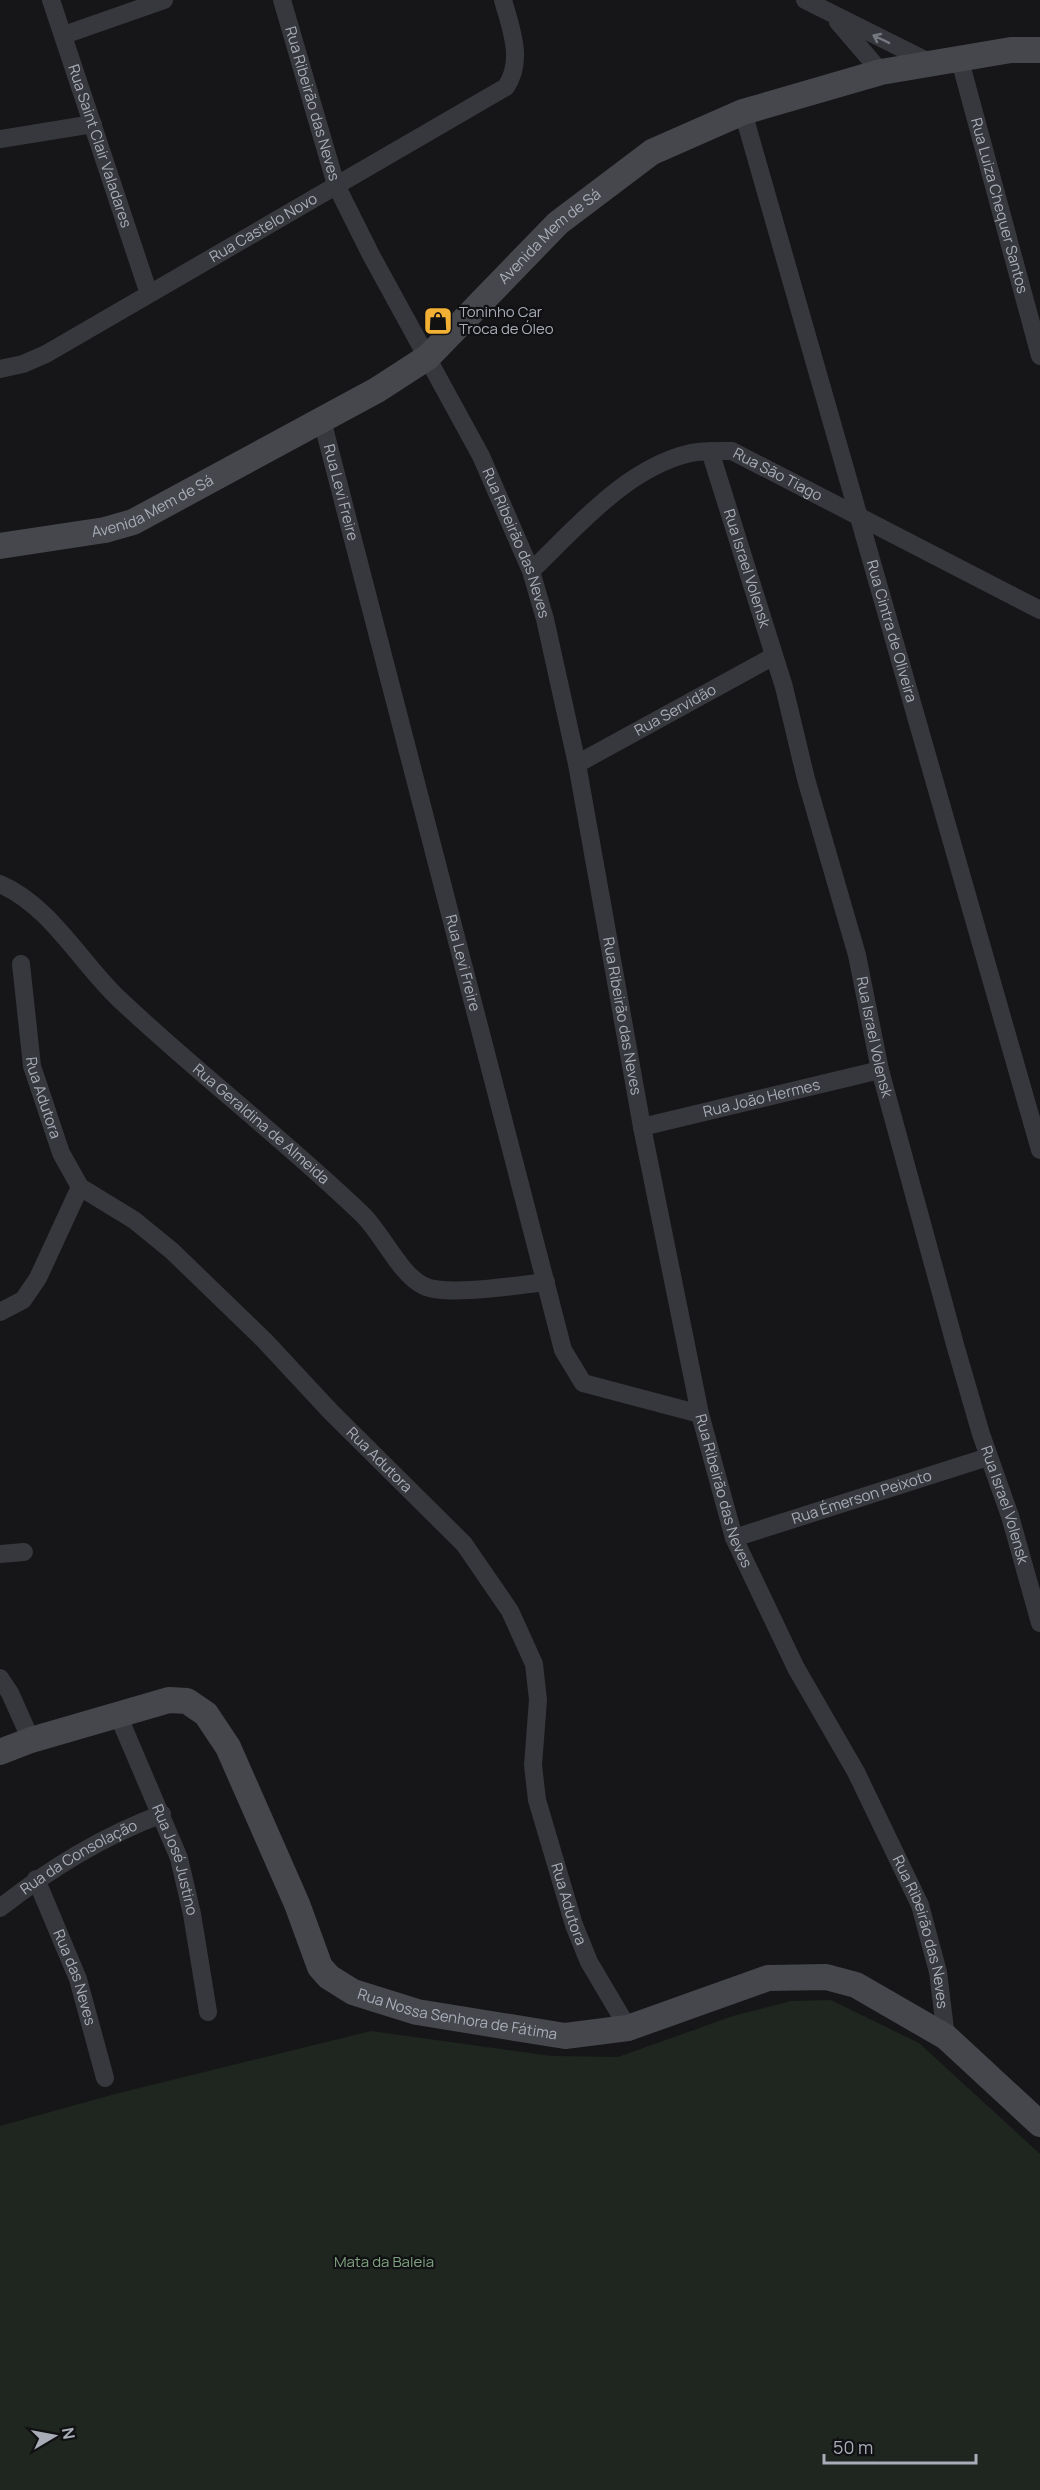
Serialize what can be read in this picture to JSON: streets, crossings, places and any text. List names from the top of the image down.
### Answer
{
  "streets": {
    "street": [
      "Rua Ribeirão das Neves",
      "Rua Saint Clair Valadares",
      "Rua Luiza Chequer Santos",
      "Rua Castelo Novo",
      "Avenida Mem de Sá",
      "Rua São Tiago",
      "Rua Levi Freire",
      "Rua Israel Volensk",
      "Rua Cintra de Oliveira",
      "Rua Servidão",
      "Rua Adutora",
      "Rua João Hermes",
      "Rua Geraldina de Almeida",
      "Rua Émerson Peixoto",
      "Rua da Consolação",
      "Rua José Justino",
      "Rua das Neves",
      "Rua Nossa Senhora de Fátima"
    ]
  },
  "crossings": [
    ["Rua Ribeirão das Neves", "Rua Castelo Novo"],
    ["Rua Ribeirão das Neves", "Avenida Mem de Sá"],
    ["Rua Ribeirão das Neves", "Rua São Tiago"],
    ["Rua Ribeirão das Neves", "Rua Levi Freire"],
    ["Rua Ribeirão das Neves", "Rua Servidão"],
    ["Rua Ribeirão das Neves", "Rua João Hermes"],
    ["Rua Ribeirão das Neves", "Rua Émerson Peixoto"],
    ["Rua Ribeirão das Neves", "Rua Nossa Senhora de Fátima"],
    ["Rua Saint Clair Valadares", "Rua Castelo Novo"],
    ["Rua Luiza Chequer Santos", "Avenida Mem de Sá"],
    ["Avenida Mem de Sá", "Rua Levi Freire"],
    ["Avenida Mem de Sá", "Rua Cintra de Oliveira"],
    ["Rua São Tiago", "Rua Israel Volensk"],
    ["Rua São Tiago", "Rua Cintra de Oliveira"],
    ["Rua Levi Freire", "Rua Geraldina de Almeida"],
    ["Rua Israel Volensk", "Rua Servidão"],
    ["Rua Israel Volensk", "Rua João Hermes"],
    ["Rua Israel Volensk", "Rua Émerson Peixoto"],
    ["Rua Adutora", "Rua Nossa Senhora de Fátima"],
    ["Rua da Consolação", "Rua José Justino"],
    ["Rua da Consolação", "Rua das Neves"],
    ["Rua José Justino", "Rua Nossa Senhora de Fátima"]
  ],
  "parks": ["Mata da Baleia"],
  "places": {
    "shop": ["Toninho Car Troca de Óleo"]
  },
  "scale_bar": "50 m",
  "north": "right"
}
